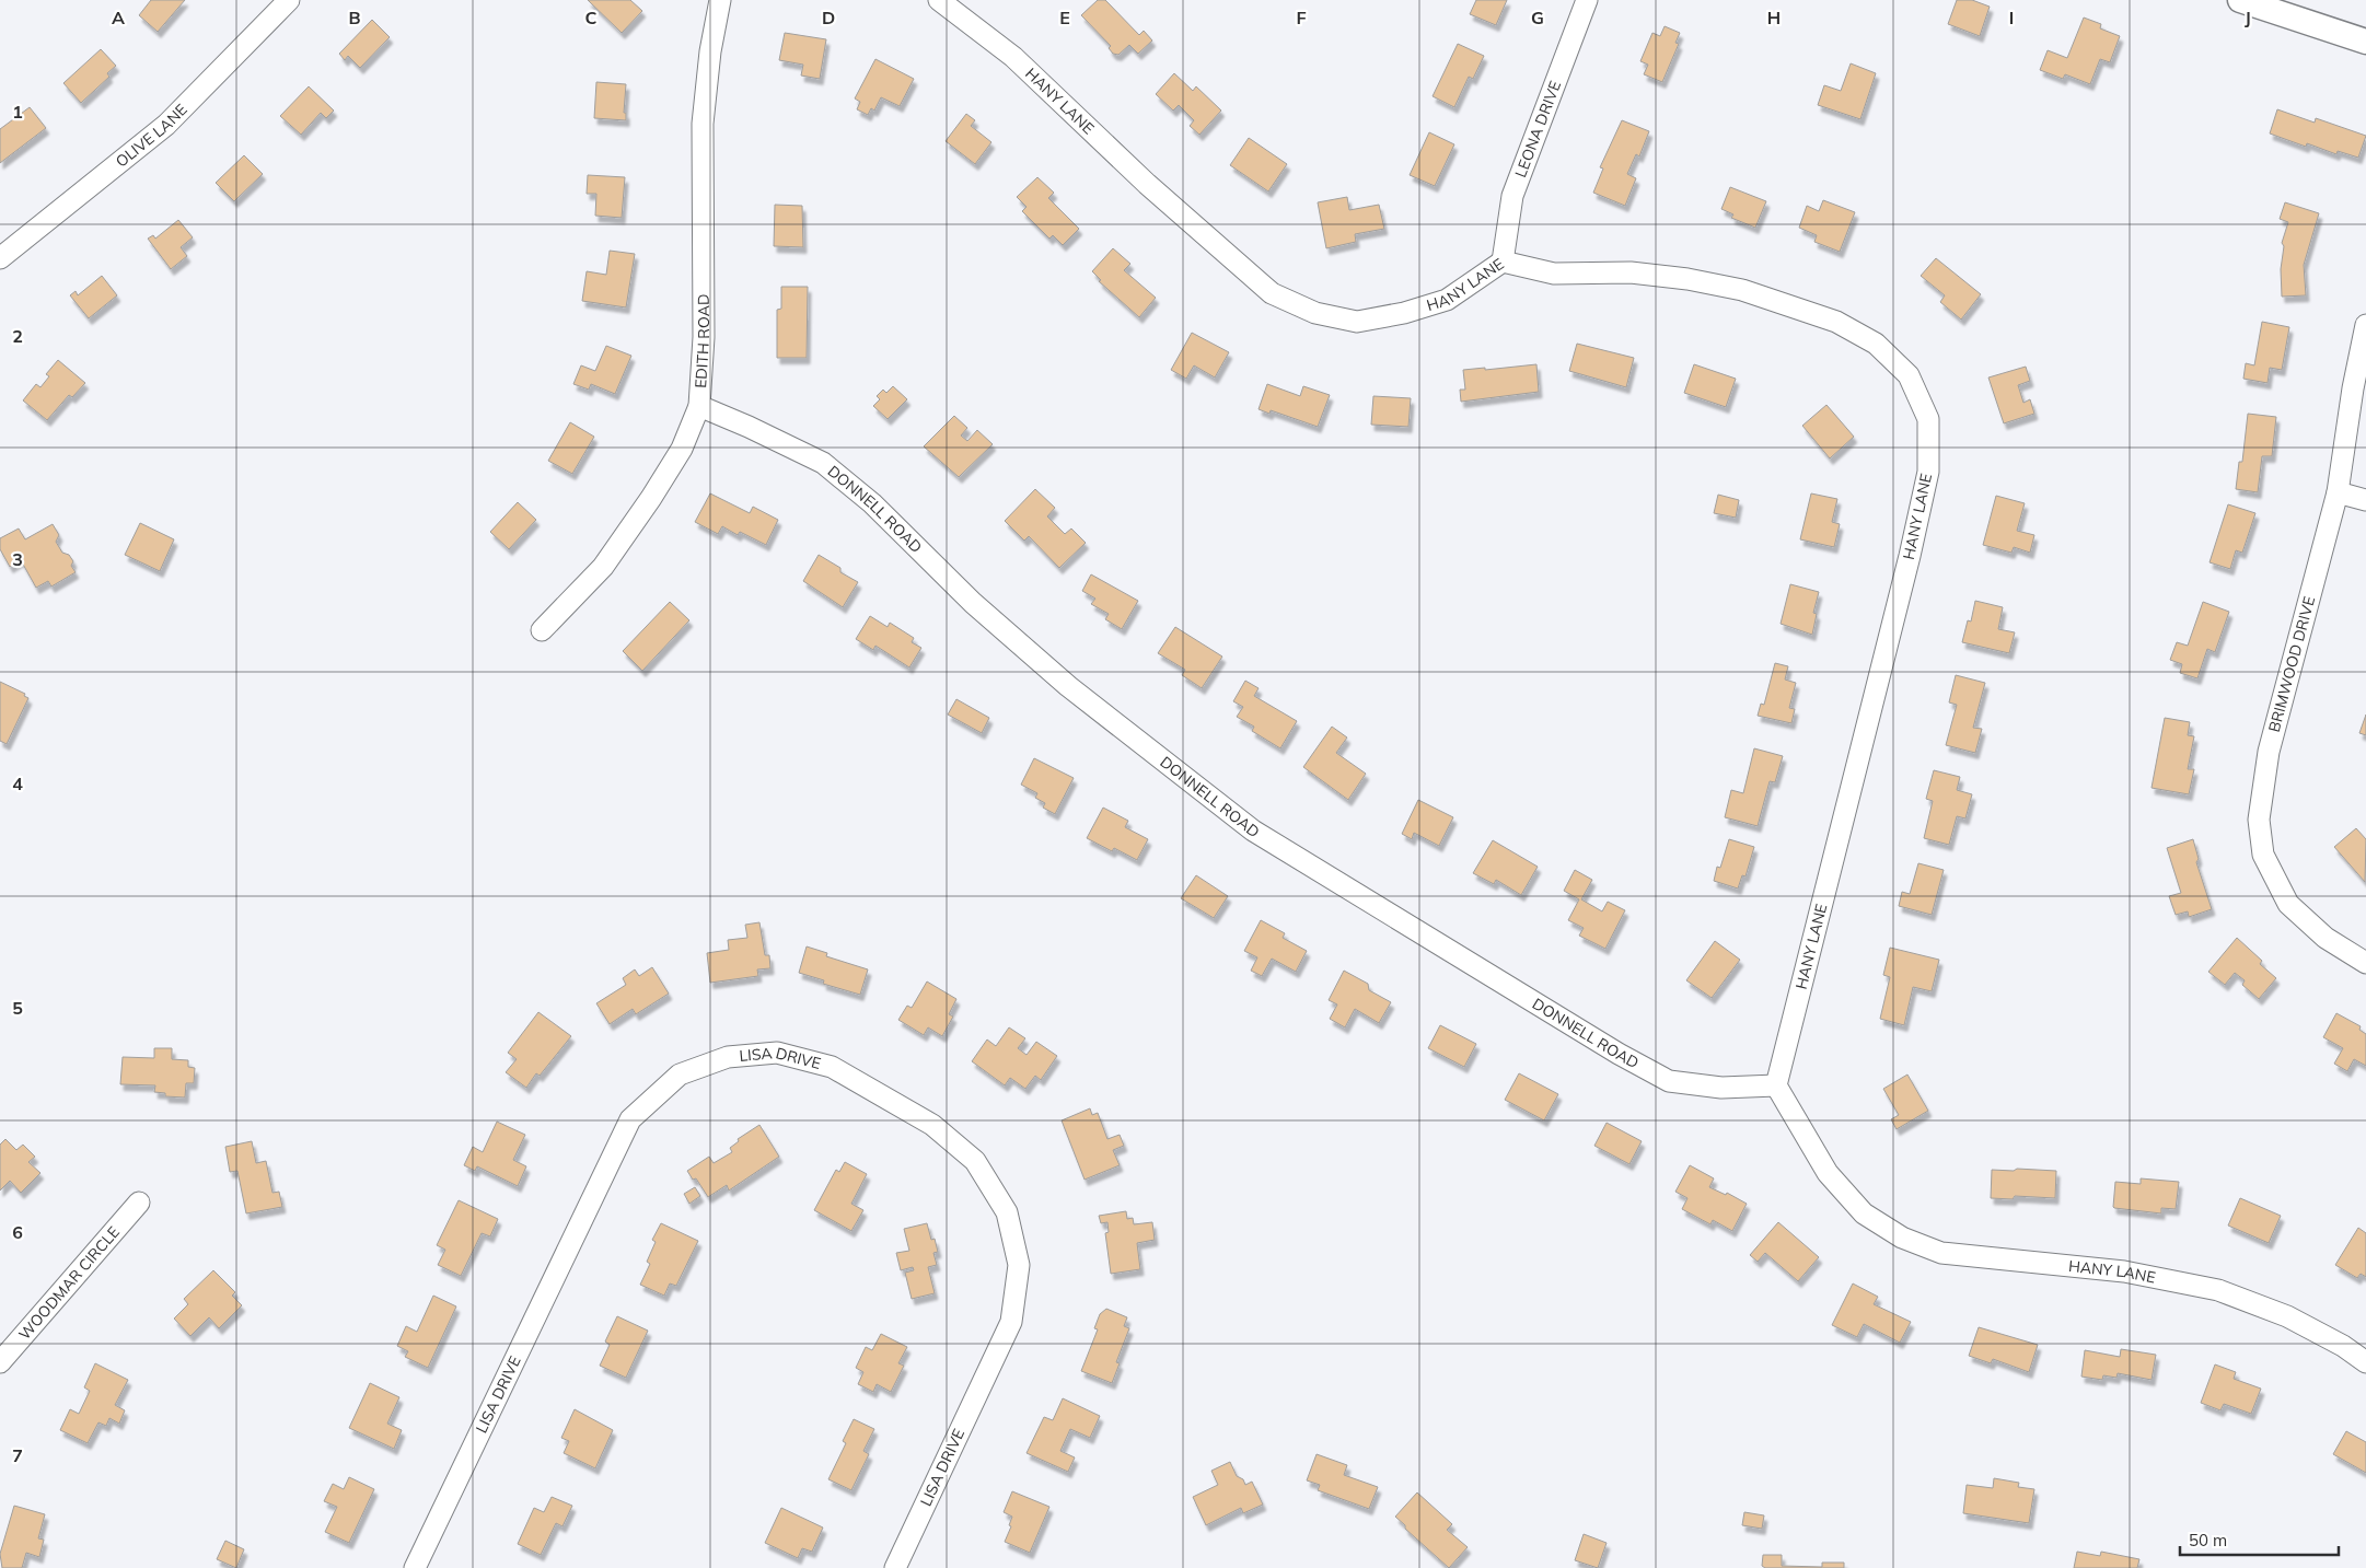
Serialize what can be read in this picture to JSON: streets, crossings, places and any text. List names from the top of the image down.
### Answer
{
  "streets": {
    "street": [
      "HANY LANE",
      "LEONA DRIVE",
      "OLIVE LANE",
      "EDITH ROAD",
      "DONNELL ROAD",
      "BRIMWOOD DRIVE",
      "LISA DRIVE",
      "WOODMAR CIRCLE"
    ]
  },
  "crossings": [
    ["HANY LANE", "LEONA DRIVE"],
    ["HANY LANE", "DONNELL ROAD"],
    ["EDITH ROAD", "DONNELL ROAD"]
  ],
  "scale_bar": "50 m",
  "grid": {
    "columns": [
      "A",
      "B",
      "C",
      "D",
      "E",
      "F",
      "G",
      "H",
      "I",
      "J"
    ],
    "rows": [
      "1",
      "2",
      "3",
      "4",
      "5",
      "6",
      "7"
    ]
  }
}
